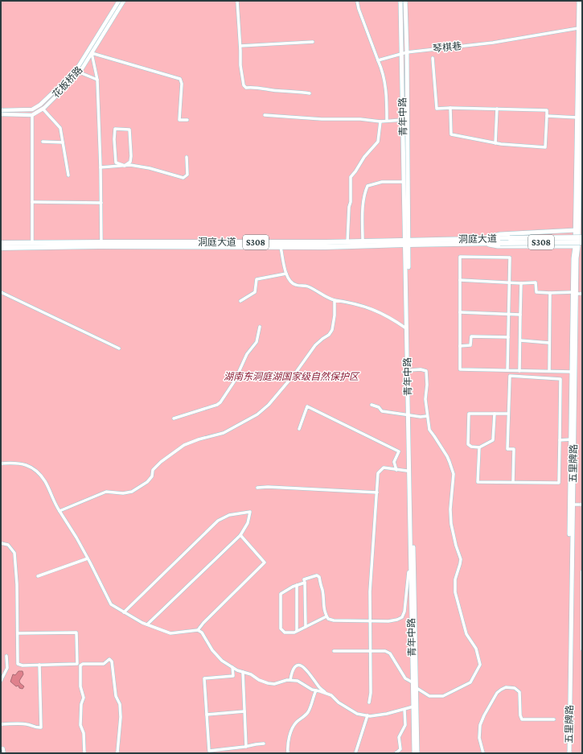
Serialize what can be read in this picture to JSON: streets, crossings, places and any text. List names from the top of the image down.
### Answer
{
  "streets": {
    "main road": [
      "青年中路",
      "洞庭大道",
      "S308",
      "五里牌路"
    ],
    "street": ["琴棋巷", "花板桥路"]
  },
  "crossings": [
    ["琴棋巷", "青年中路"],
    ["琴棋巷", "五里牌路"],
    ["青年中路", "洞庭大道"]
  ],
  "parks": ["湖南东洞庭湖国家级自然保护区"]
}
